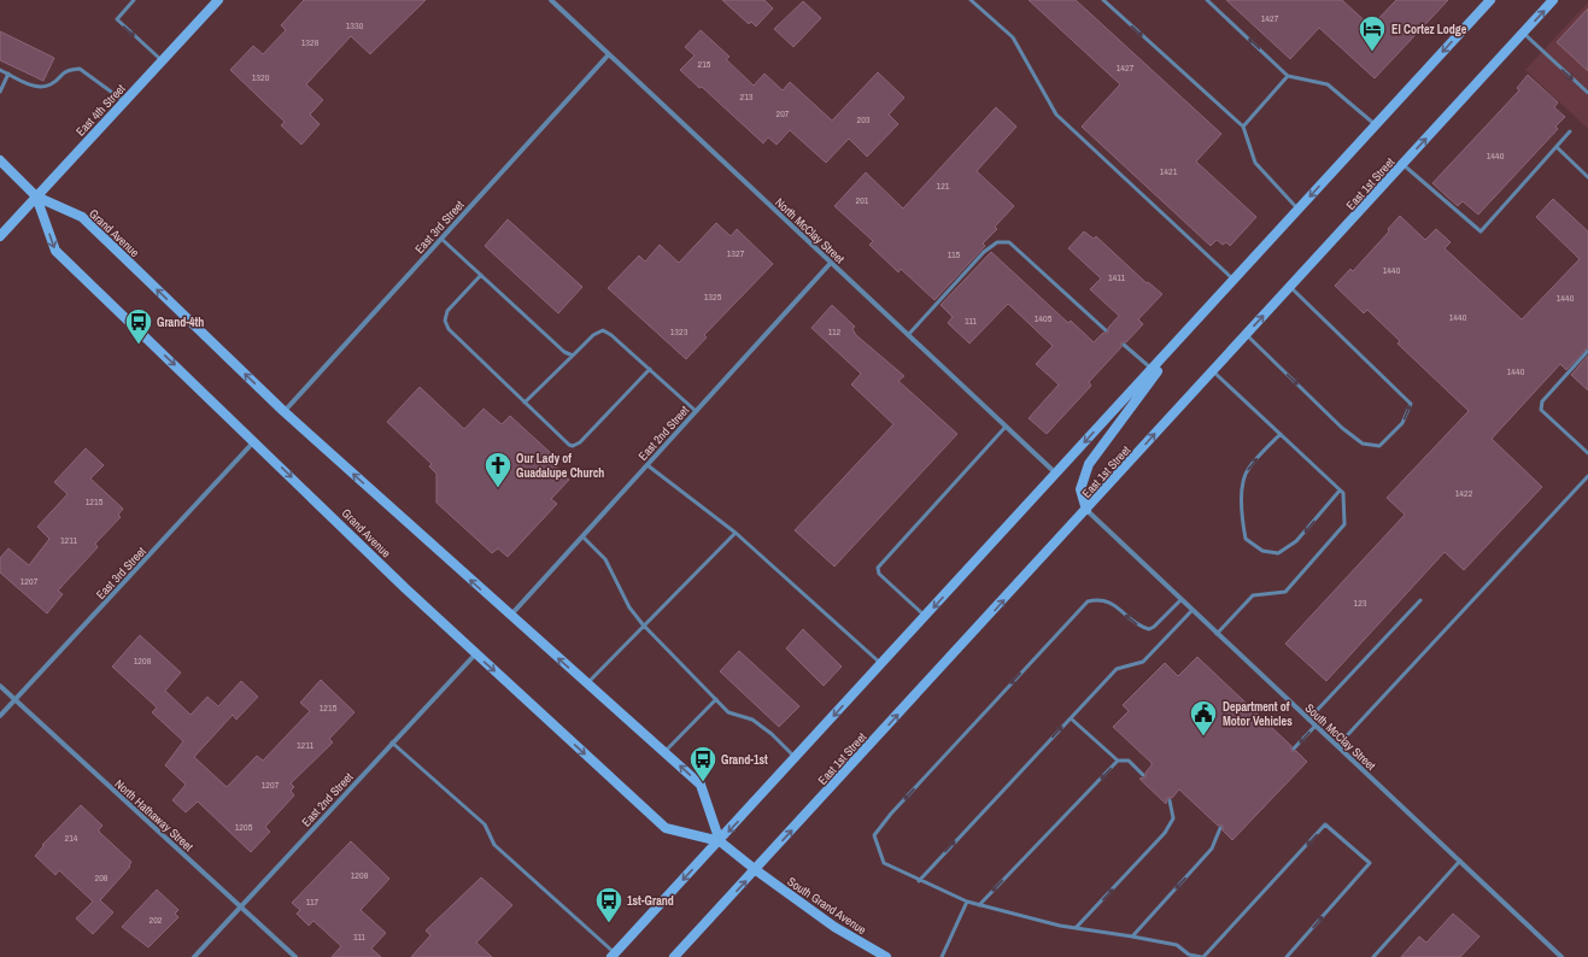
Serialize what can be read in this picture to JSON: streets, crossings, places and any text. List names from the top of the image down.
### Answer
{
  "streets": {
    "main road": [
      "East 4th Street",
      "East 1st Street",
      "Grand Avenue",
      "South Grand Avenue"
    ],
    "street": [
      "East 3rd Street",
      "North McClay Street",
      "East 2nd Street",
      "South McClay Street",
      "North Hathaway Street"
    ]
  },
  "crossings": [
    ["East 4th Street", "Grand Avenue"],
    ["East 1st Street", "Grand Avenue"],
    ["East 1st Street", "South McClay Street"],
    ["East 1st Street", "South Grand Avenue"],
    ["East 3rd Street", "North McClay Street"],
    ["East 3rd Street", "Grand Avenue"],
    ["East 3rd Street", "North Hathaway Street"],
    ["North McClay Street", "East 2nd Street"],
    ["Grand Avenue", "East 2nd Street"],
    ["Grand Avenue", "South Grand Avenue"],
    ["East 2nd Street", "North Hathaway Street"]
  ],
  "places": {
    "hotel": ["El Cortez Lodge"],
    "bus stop": ["Grand-4th", "Grand-1st", "1st-Grand"],
    "church": ["Our Lady of Guadalupe Church"],
    "public building": ["Department of Motor Vehicles"]
  },
  "house_numbers": [
    "1427",
    "1330",
    "1328",
    "215",
    "1427",
    "1320",
    "213",
    "207",
    "203",
    "1440",
    "1421",
    "121",
    "201",
    "1327",
    "115",
    "1440",
    "1411",
    "1325",
    "1440",
    "1440",
    "1405",
    "111",
    "1323",
    "112",
    "1440",
    "1422",
    "1215",
    "1211",
    "1207",
    "123",
    "1208",
    "1215",
    "1211",
    "1207",
    "1205",
    "214",
    "1208",
    "208",
    "117",
    "202",
    "111"
  ]
}
